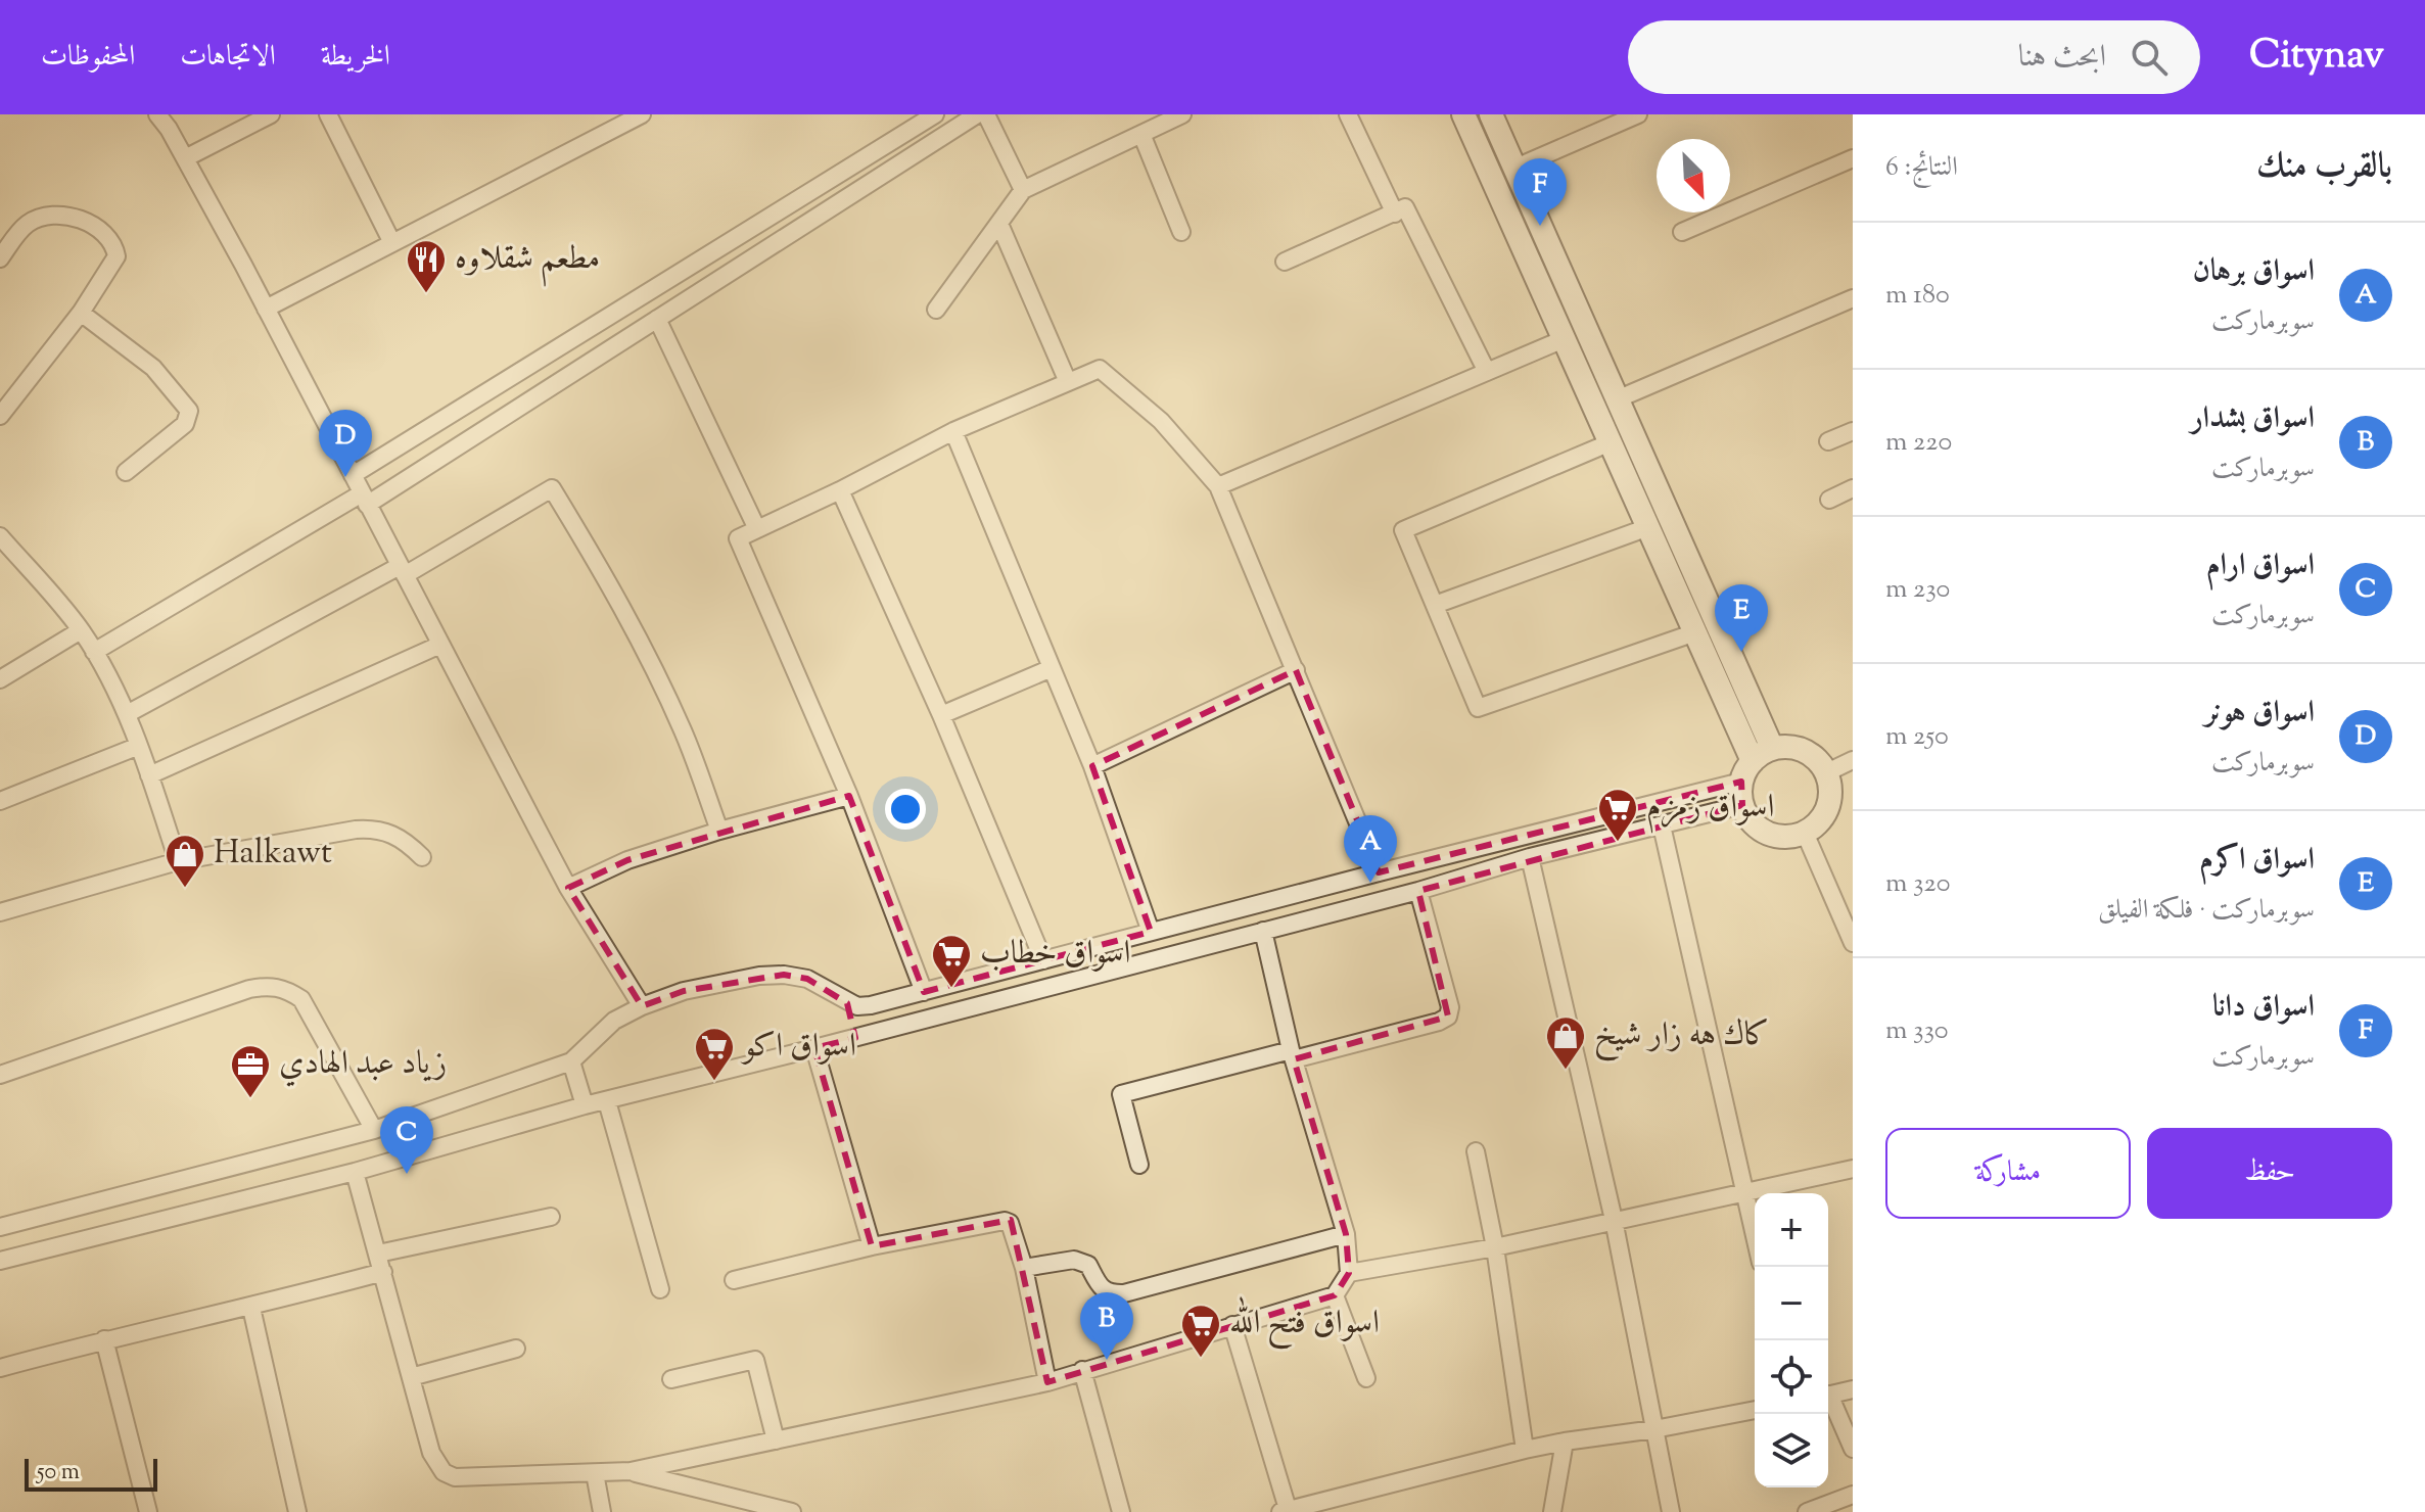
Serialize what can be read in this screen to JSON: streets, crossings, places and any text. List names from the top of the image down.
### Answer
{
  "places": {
    "restaurant": ["مطعم شقلاوه"],
    "supermarket": [
      "اسواق زمزم",
      "اسواق خطاب",
      "اسواق اكو",
      "اسواق فتح الله"
    ],
    "shop": ["Halkawt", "كاك هه زار شيخ"],
    "office": ["زياد عبد الهادي"]
  },
  "scale_bar": "50 m",
  "north": "bottom right",
  "page": {
    "header": "Citynav",
    "search": "ابحث هنا",
    "nav": ["الخريطة", "الاتجاهات", "المحفوظات"],
    "heading": ["بالقرب منك", "النتائج: 6"],
    "pins": [
      "F",
      "D",
      "E",
      "A",
      "C",
      "B"
    ],
    "list": [
      {
        "mark": "A",
        "name": "اسواق برهان",
        "note": "سوبرماركت",
        "value": "180 m"
      },
      {
        "mark": "B",
        "name": "اسواق بشدار",
        "note": "سوبرماركت",
        "value": "220 m"
      },
      {
        "mark": "C",
        "name": "اسواق ارام",
        "note": "سوبرماركت",
        "value": "230 m"
      },
      {
        "mark": "D",
        "name": "اسواق هونر",
        "note": "سوبرماركت",
        "value": "250 m"
      },
      {
        "mark": "E",
        "name": "اسواق اكرم",
        "note": "سوبرماركت · فلكة الفيلق",
        "value": "320 m"
      },
      {
        "mark": "F",
        "name": "اسواق دانا",
        "note": "سوبرماركت",
        "value": "330 m"
      }
    ],
    "buttons": ["حفظ", "مشاركة"],
    "map_buttons": ["+", "−"],
    "scale": "50 m"
  }
}
